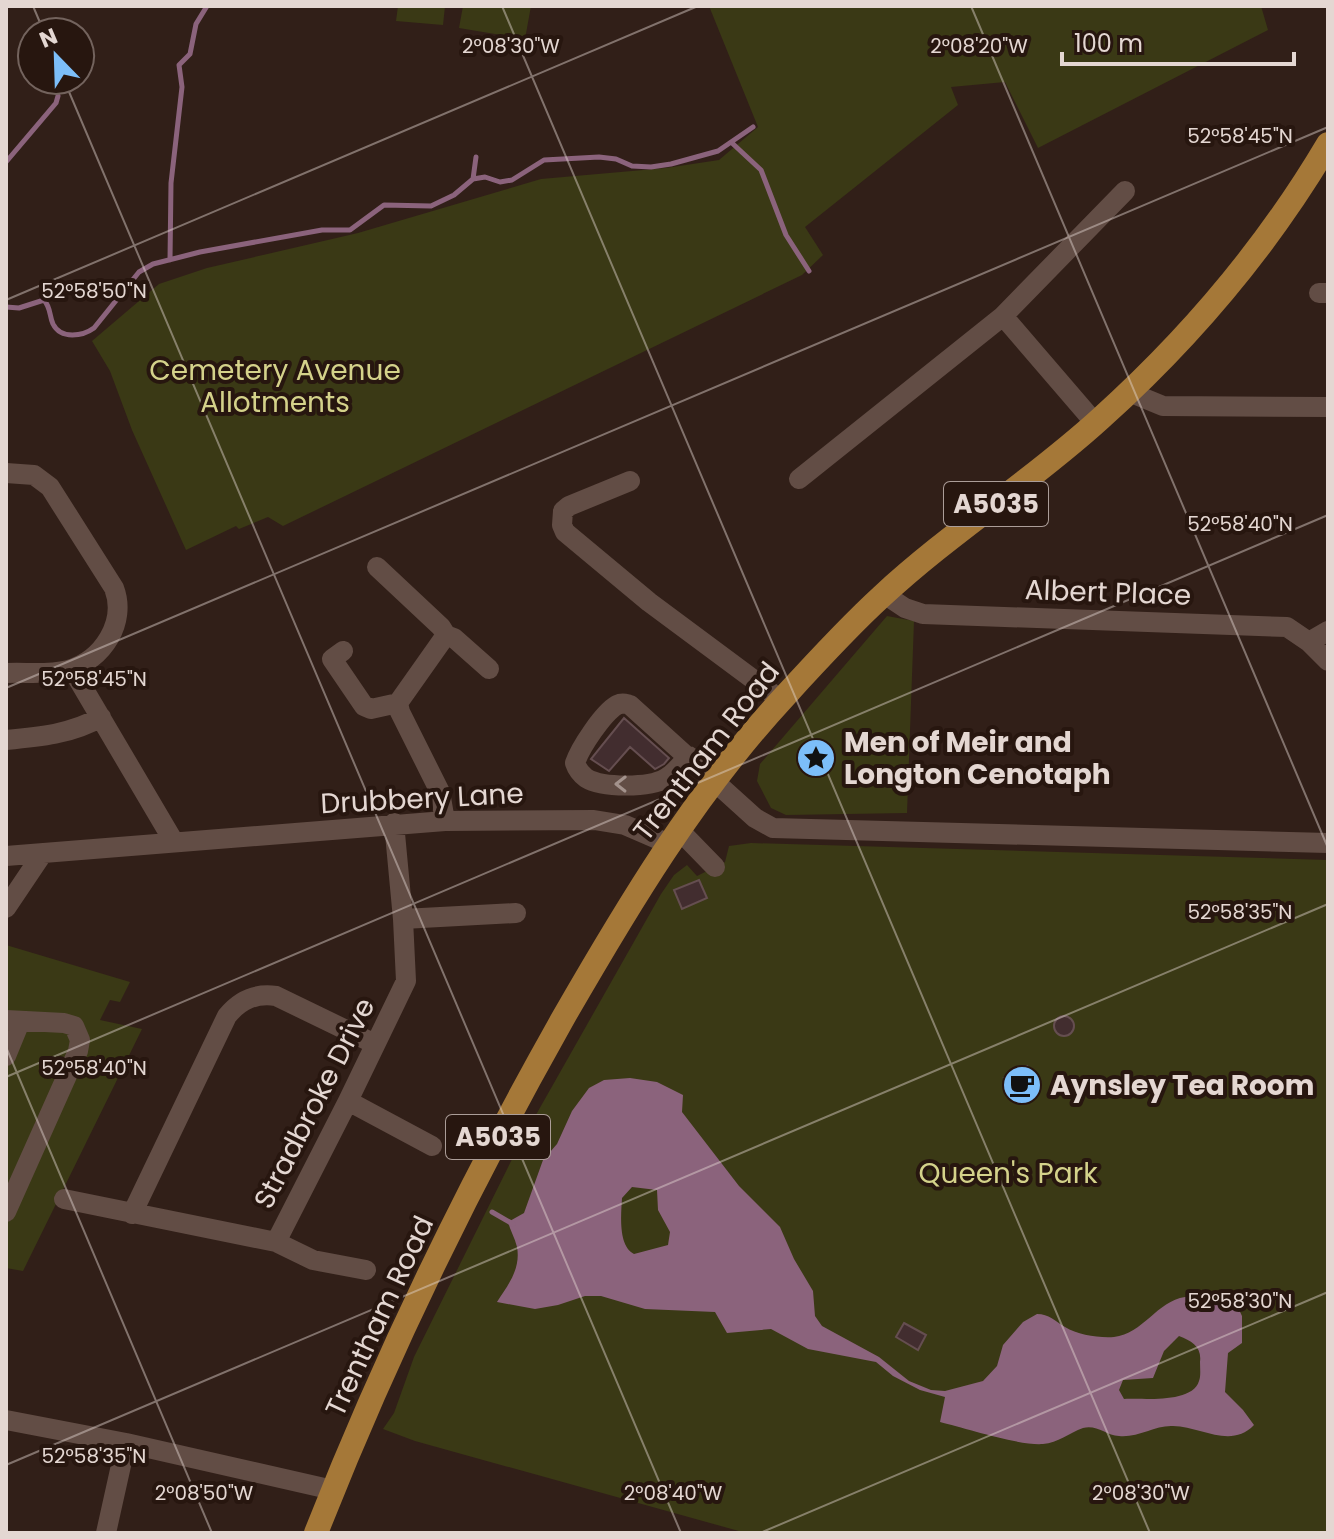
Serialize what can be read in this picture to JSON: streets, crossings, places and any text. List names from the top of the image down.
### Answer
{
  "streets": {
    "main road": ["A5035", "Trentham Road"],
    "street": ["Albert Place", "Drubbery Lane", "Stradbroke Drive"]
  },
  "crossings": [
    ["Albert Place", "Trentham Road"],
    ["Trentham Road", "Drubbery Lane"],
    ["Drubbery Lane", "Stradbroke Drive"]
  ],
  "parks": ["Cemetery Avenue Allotments", "Queen's Park"],
  "places": {
    "place": ["Men of Meir and Longton Cenotaph"],
    "cafe": ["Aynsley Tea Room"]
  },
  "scale_bar": "100 m",
  "north": "top left",
  "coordinates": [
    "2°08'30\"W",
    "2°08'20\"W",
    "52°58'45\"N",
    "52°58'50\"N",
    "52°58'40\"N",
    "52°58'35\"N",
    "52°58'30\"N",
    "2°08'50\"W",
    "2°08'40\"W"
  ]
}
